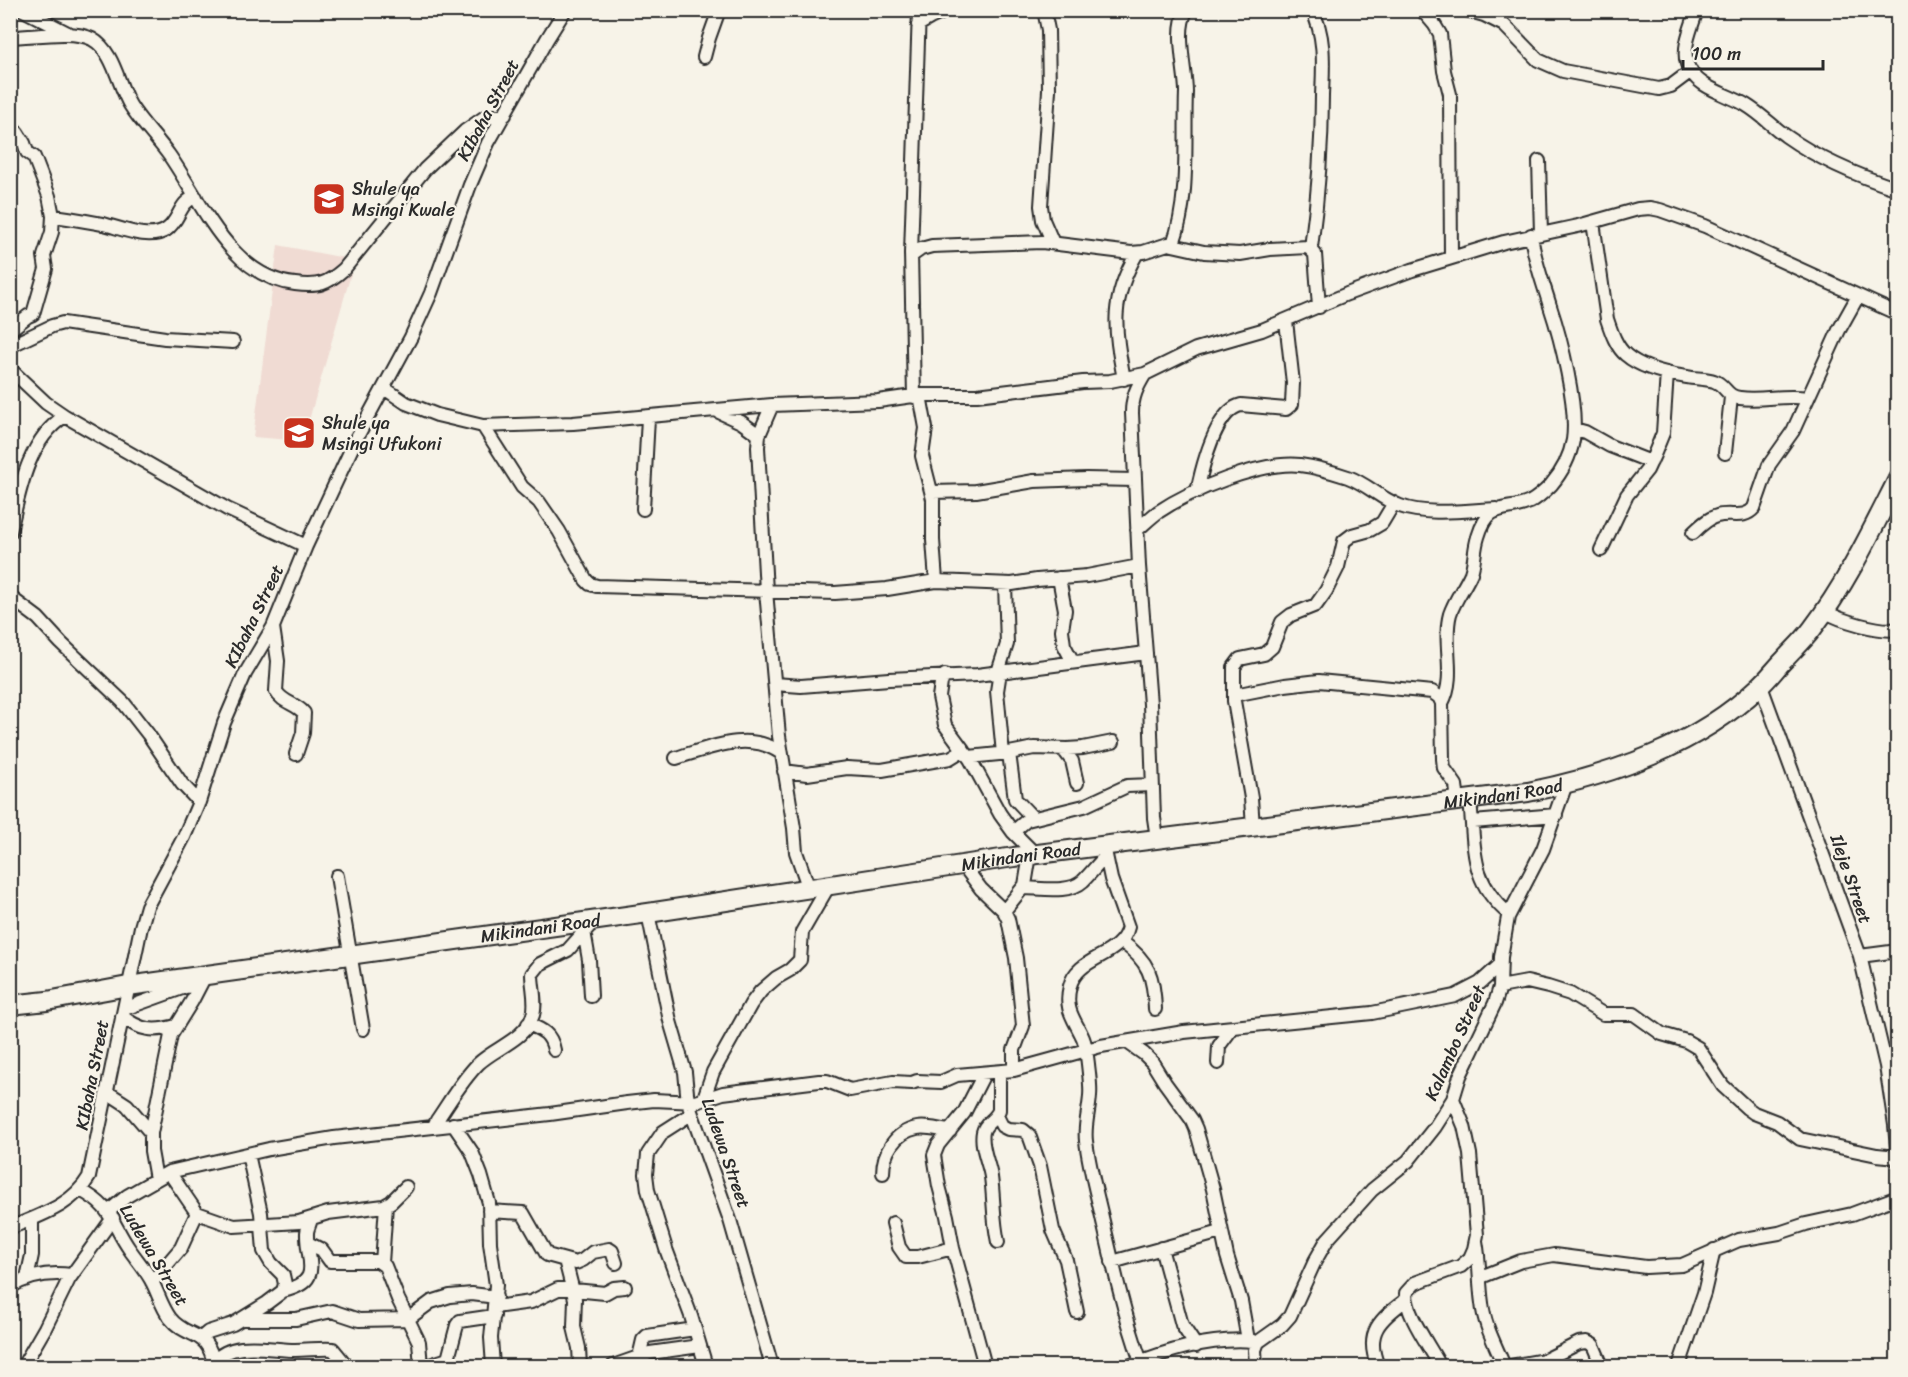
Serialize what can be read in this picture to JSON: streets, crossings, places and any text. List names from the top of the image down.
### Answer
{
  "streets": {
    "highway": ["Mikindani Road"],
    "street": [
      "KIbaha Street",
      "Ileje Street",
      "Kalambo Street",
      "Ludewa Street"
    ]
  },
  "crossings": [
    ["KIbaha Street", "Mikindani Road"],
    ["KIbaha Street", "Ludewa Street"],
    ["Mikindani Road", "Ileje Street"],
    ["Mikindani Road", "Kalambo Street"],
    ["Mikindani Road", "Ludewa Street"]
  ],
  "places": {
    "school or university": ["Shule ya Msingi Kwale", "Shule ya Msingi Ufukoni"]
  },
  "scale_bar": "100 m"
}
